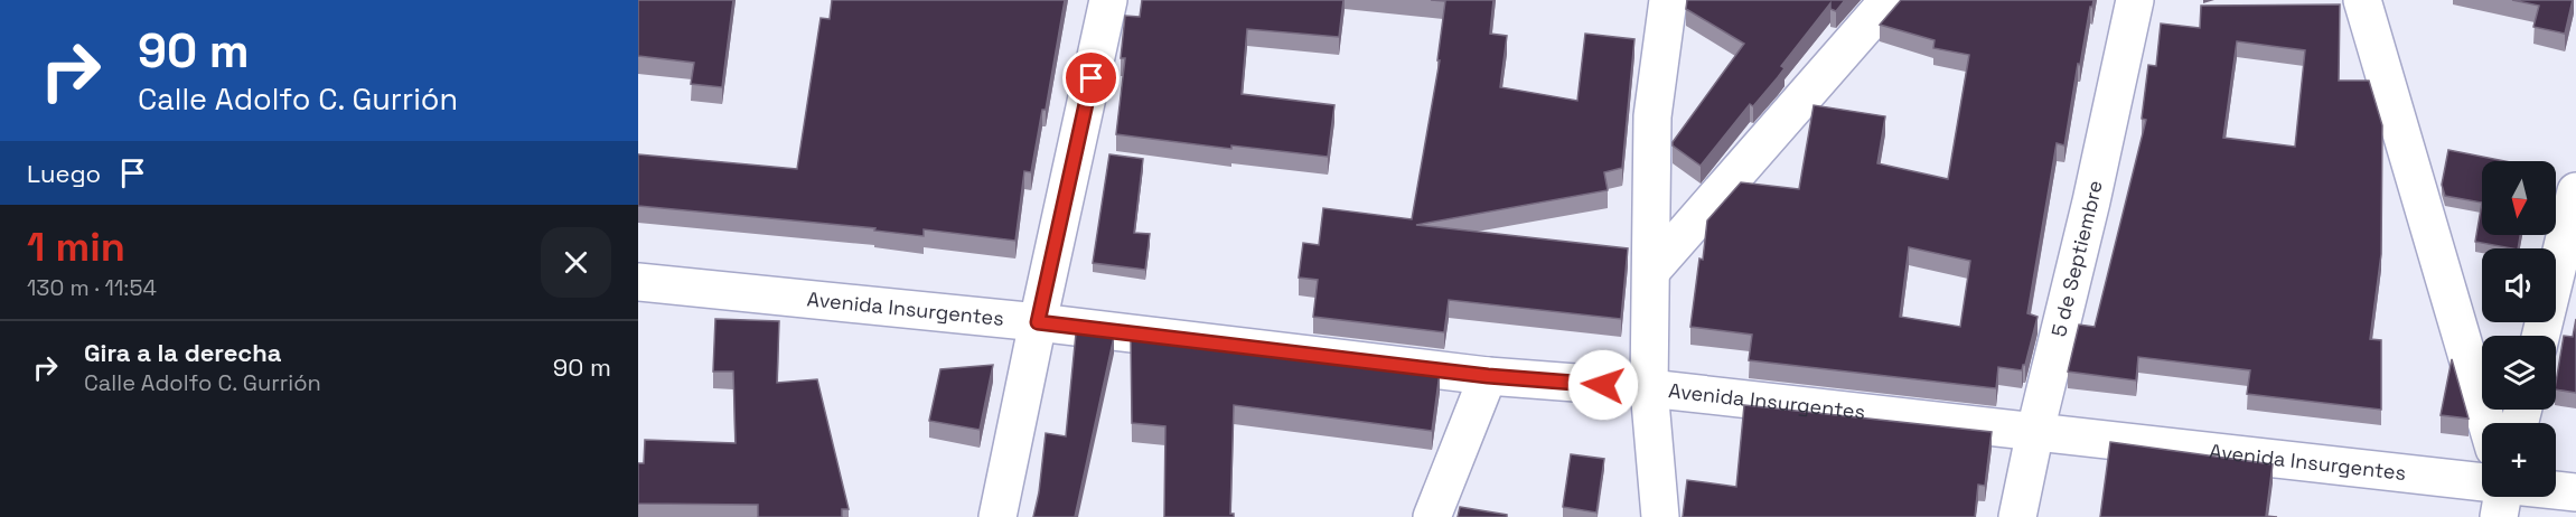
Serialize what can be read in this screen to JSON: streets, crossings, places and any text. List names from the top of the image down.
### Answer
{
  "streets": {
    "street": ["5 de Septiembre", "Avenida Insurgentes"]
  },
  "crossings": [
    ["5 de Septiembre", "Avenida Insurgentes"]
  ],
  "north": "bottom",
  "page": {
    "turn": ["90 m", "Calle Adolfo C. Gurrión"],
    "then": "Luego",
    "map_buttons": "+",
    "heading": ["1 min", "130 m · 11:54"],
    "list": [
      {
        "name": "Gira a la derecha",
        "note": "Calle Adolfo C. Gurrión",
        "value": "90 m"
      }
    ]
  }
}
